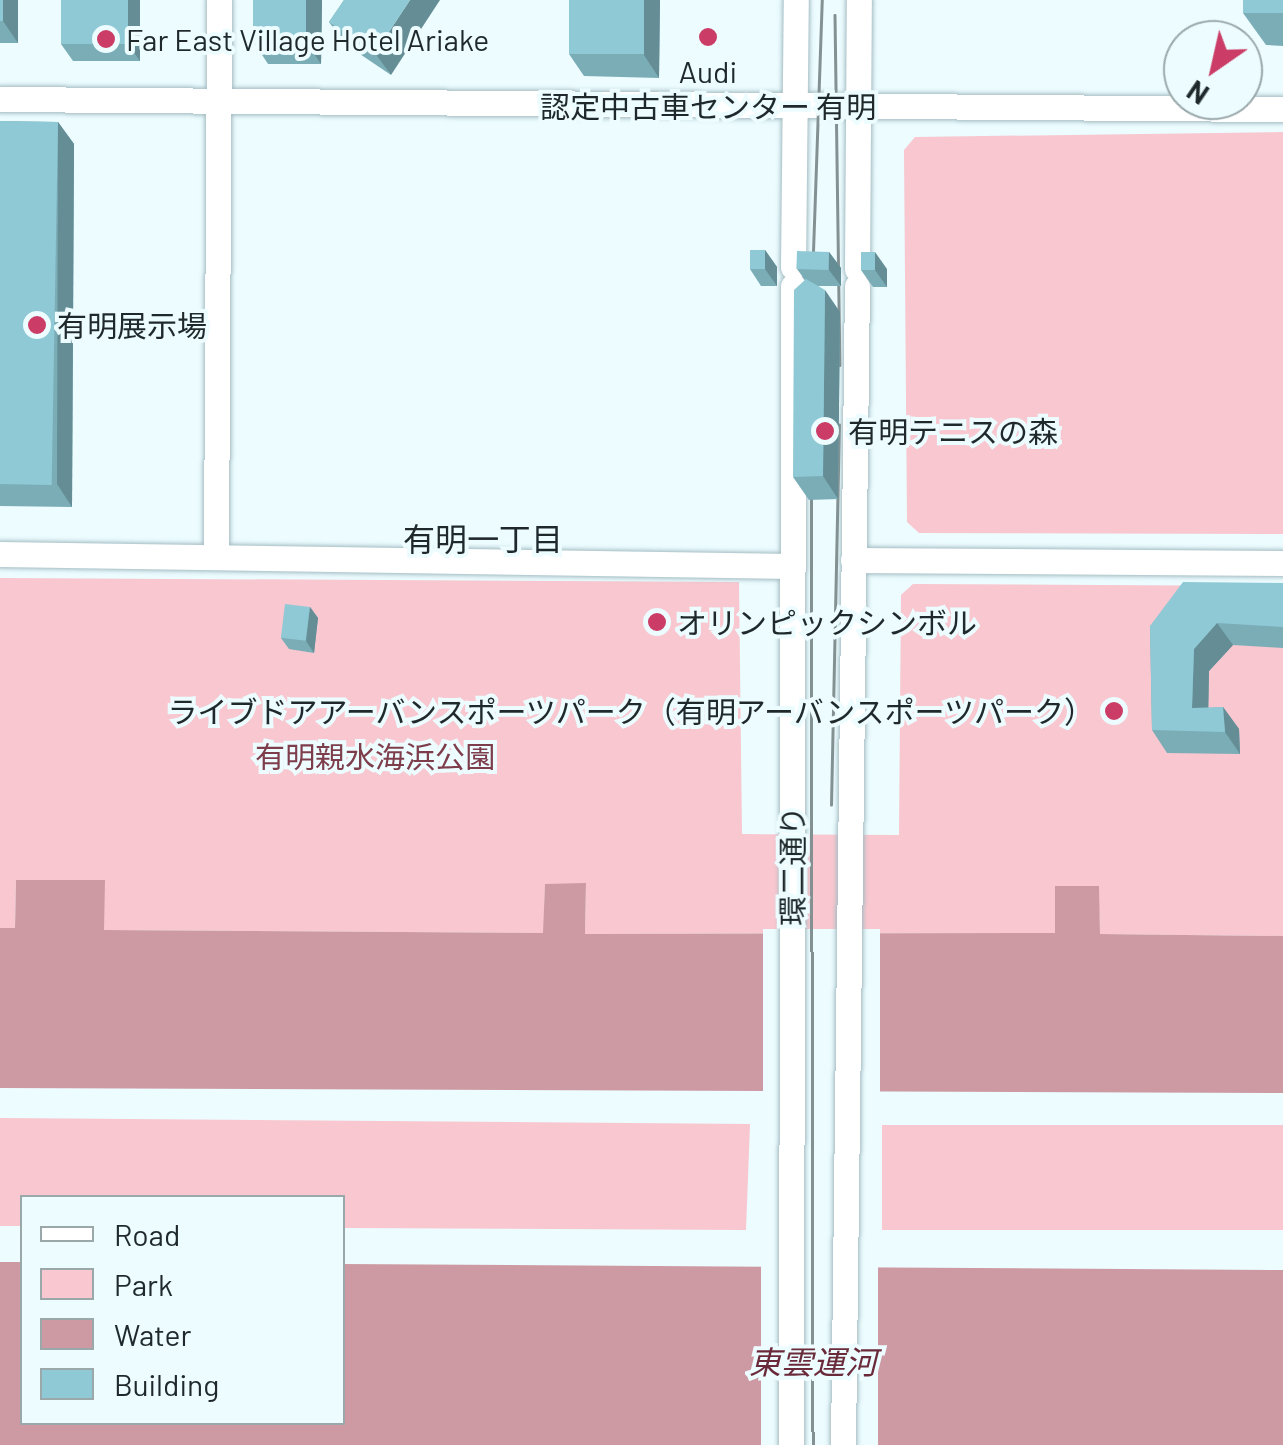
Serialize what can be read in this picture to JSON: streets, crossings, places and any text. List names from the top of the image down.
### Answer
{
  "streets": {
    "street": ["環二通り"]
  },
  "districts": ["有明一丁目"],
  "water": ["東雲運河"],
  "parks": ["有明親水海浜公園"],
  "places": [
    "Audi 認定中古車センター 有明",
    "Far East Village Hotel Ariake",
    "有明展示場",
    "有明テニスの森",
    "オリンピックシンボル",
    "ライブドアアーバンスポーツパーク（有明アーバンスポーツパーク）"
  ],
  "legend": [
    "Road",
    "Park",
    "Water",
    "Building"
  ],
  "north": "bottom left"
}
